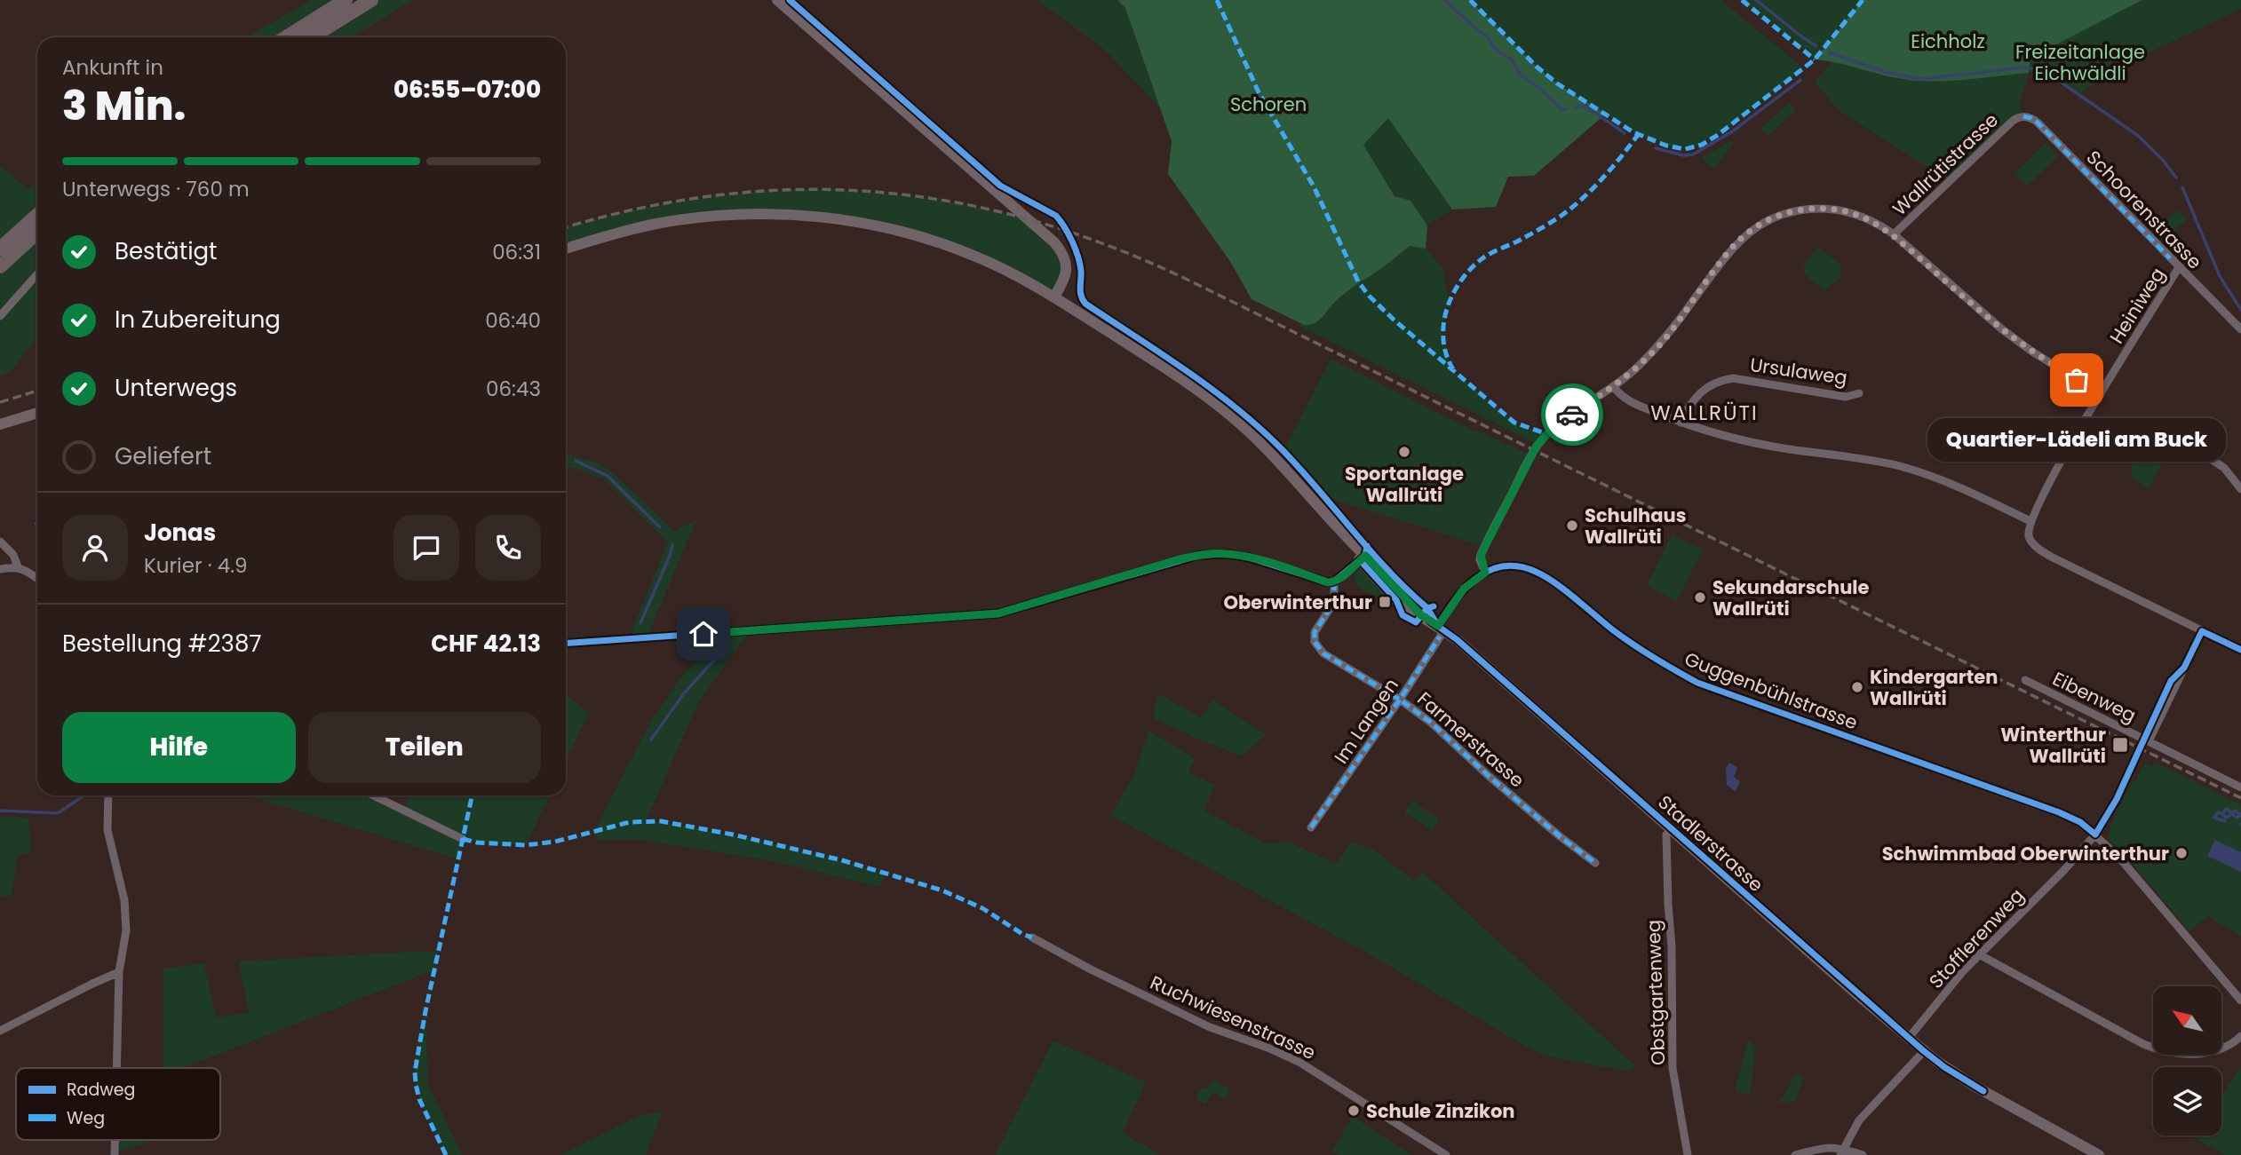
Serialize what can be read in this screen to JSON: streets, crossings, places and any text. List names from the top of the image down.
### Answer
{
  "streets": {
    "main road": ["Stadlerstrasse"],
    "street": [
      "Wallrütistrasse",
      "Schoorenstrasse",
      "Heiniweg",
      "Ursulaweg",
      "Guggenbühlstrasse",
      "Eibenweg",
      "Im Langen",
      "Farmerstrasse",
      "Stofflerenweg",
      "Obstgartenweg",
      "Ruchwiesenstrasse"
    ]
  },
  "crossings": [
    ["Wallrütistrasse", "Schoorenstrasse"],
    ["Wallrütistrasse", "Guggenbühlstrasse"],
    ["Schoorenstrasse", "Heiniweg"],
    ["Guggenbühlstrasse", "Im Langen"],
    ["Guggenbühlstrasse", "Stadlerstrasse"],
    ["Guggenbühlstrasse", "Stofflerenweg"],
    ["Im Langen", "Farmerstrasse"],
    ["Im Langen", "Stadlerstrasse"],
    ["Stadlerstrasse", "Stofflerenweg"],
    ["Stadlerstrasse", "Obstgartenweg"]
  ],
  "districts": ["WALLRÜTI"],
  "parks": ["Eichholz", "Freizeitanlage Eichwäldli", "Schoren"],
  "places": {
    "other": [
      "Quartier-Lädeli am Buck",
      "Sportanlage Wallrüti",
      "Schulhaus Wallrüti",
      "Sekundarschule Wallrüti",
      "Kindergarten Wallrüti",
      "Schwimmbad Oberwinterthur",
      "Schule Zinzikon"
    ],
    "transit": ["Oberwinterthur", "Winterthur Wallrüti"]
  },
  "legend": ["Radweg", "Weg"],
  "north": "top left",
  "page": {
    "heading": ["3 Min.", "Ankunft in", "06:55–07:00"],
    "panel": [
      "Jonas",
      "Kurier · 4.9",
      "Bestellung #2387",
      "CHF 42.13"
    ],
    "bar": "Unterwegs · 760 m",
    "list": [
      ["Bestätigt", "06:31"],
      ["In Zubereitung", "06:40"],
      ["Unterwegs", "06:43"],
      "Geliefert"
    ],
    "bubble": "Quartier-Lädeli am Buck",
    "buttons": ["Hilfe", "Teilen"]
  }
}
